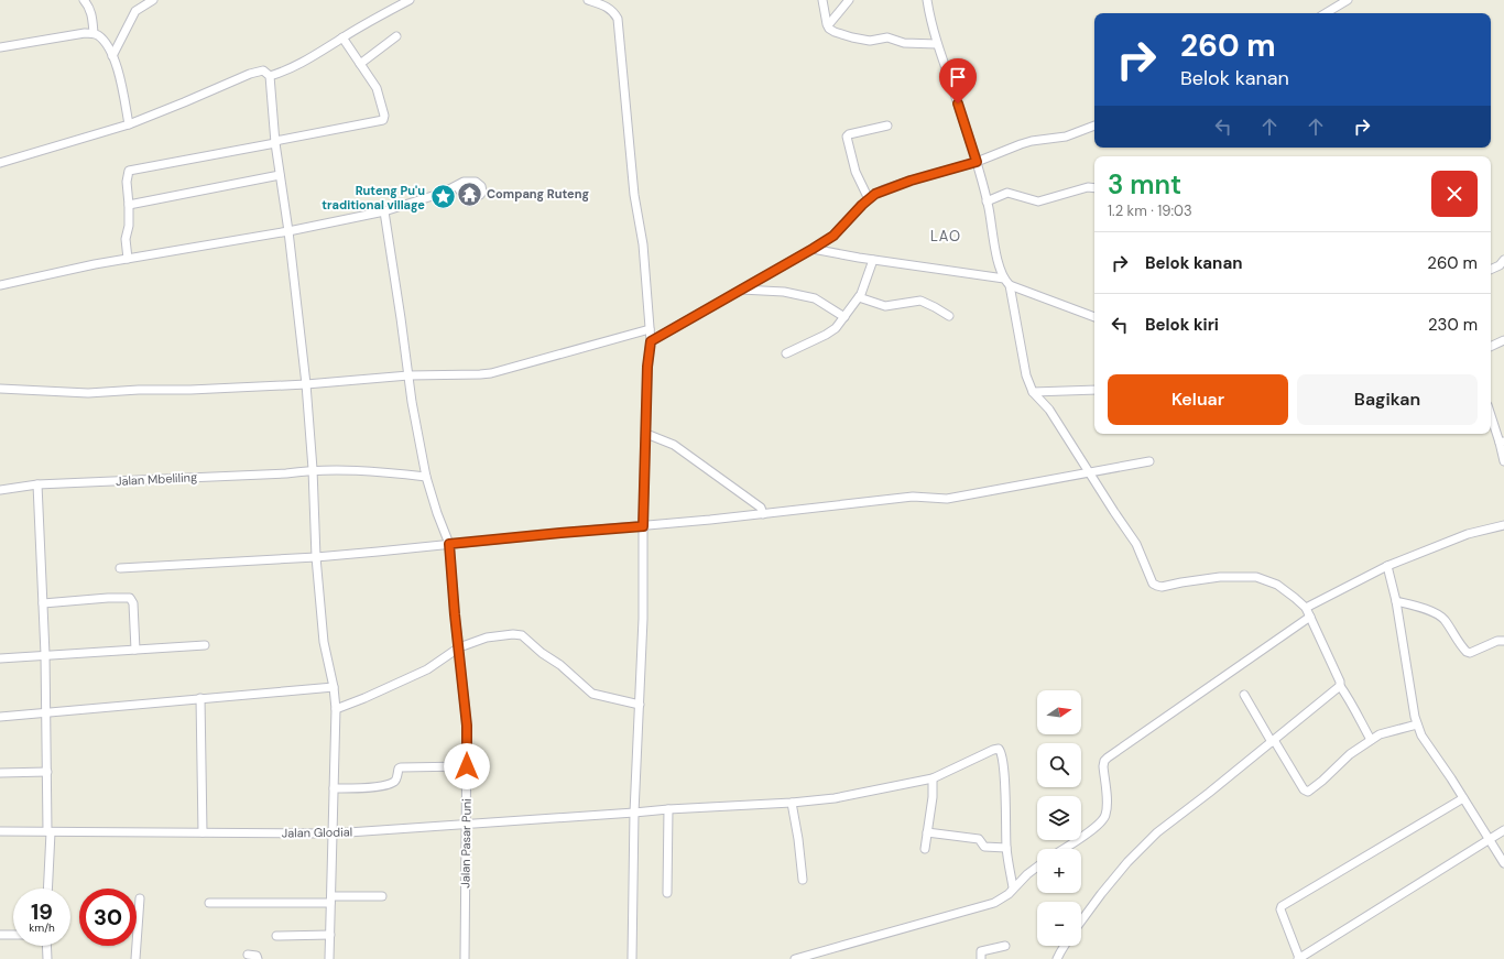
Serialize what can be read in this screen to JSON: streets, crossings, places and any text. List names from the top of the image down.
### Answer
{
  "streets": {
    "street": ["Jalan Mbeliling", "Jalan Glodial", "Jalan Pasar Puni"]
  },
  "crossings": [
    ["Jalan Mbeliling", "Jalan Pasar Puni"],
    ["Jalan Glodial", "Jalan Pasar Puni"]
  ],
  "districts": ["LAO"],
  "places": {
    "temple": ["Compang Ruteng"],
    "place": ["Ruteng Pu'u traditional village"]
  },
  "north": "right",
  "page": {
    "turn": ["260 m", "Belok kanan"],
    "heading": ["3 mnt", "1.2 km · 19:03"],
    "list": [
      {
        "name": "Belok kanan",
        "value": "260 m"
      },
      {
        "name": "Belok kiri",
        "value": "230 m"
      }
    ],
    "buttons": ["Keluar", "Bagikan"],
    "map_buttons": ["+", "−"],
    "speed": "19 km/h",
    "limit": "30"
  }
}
